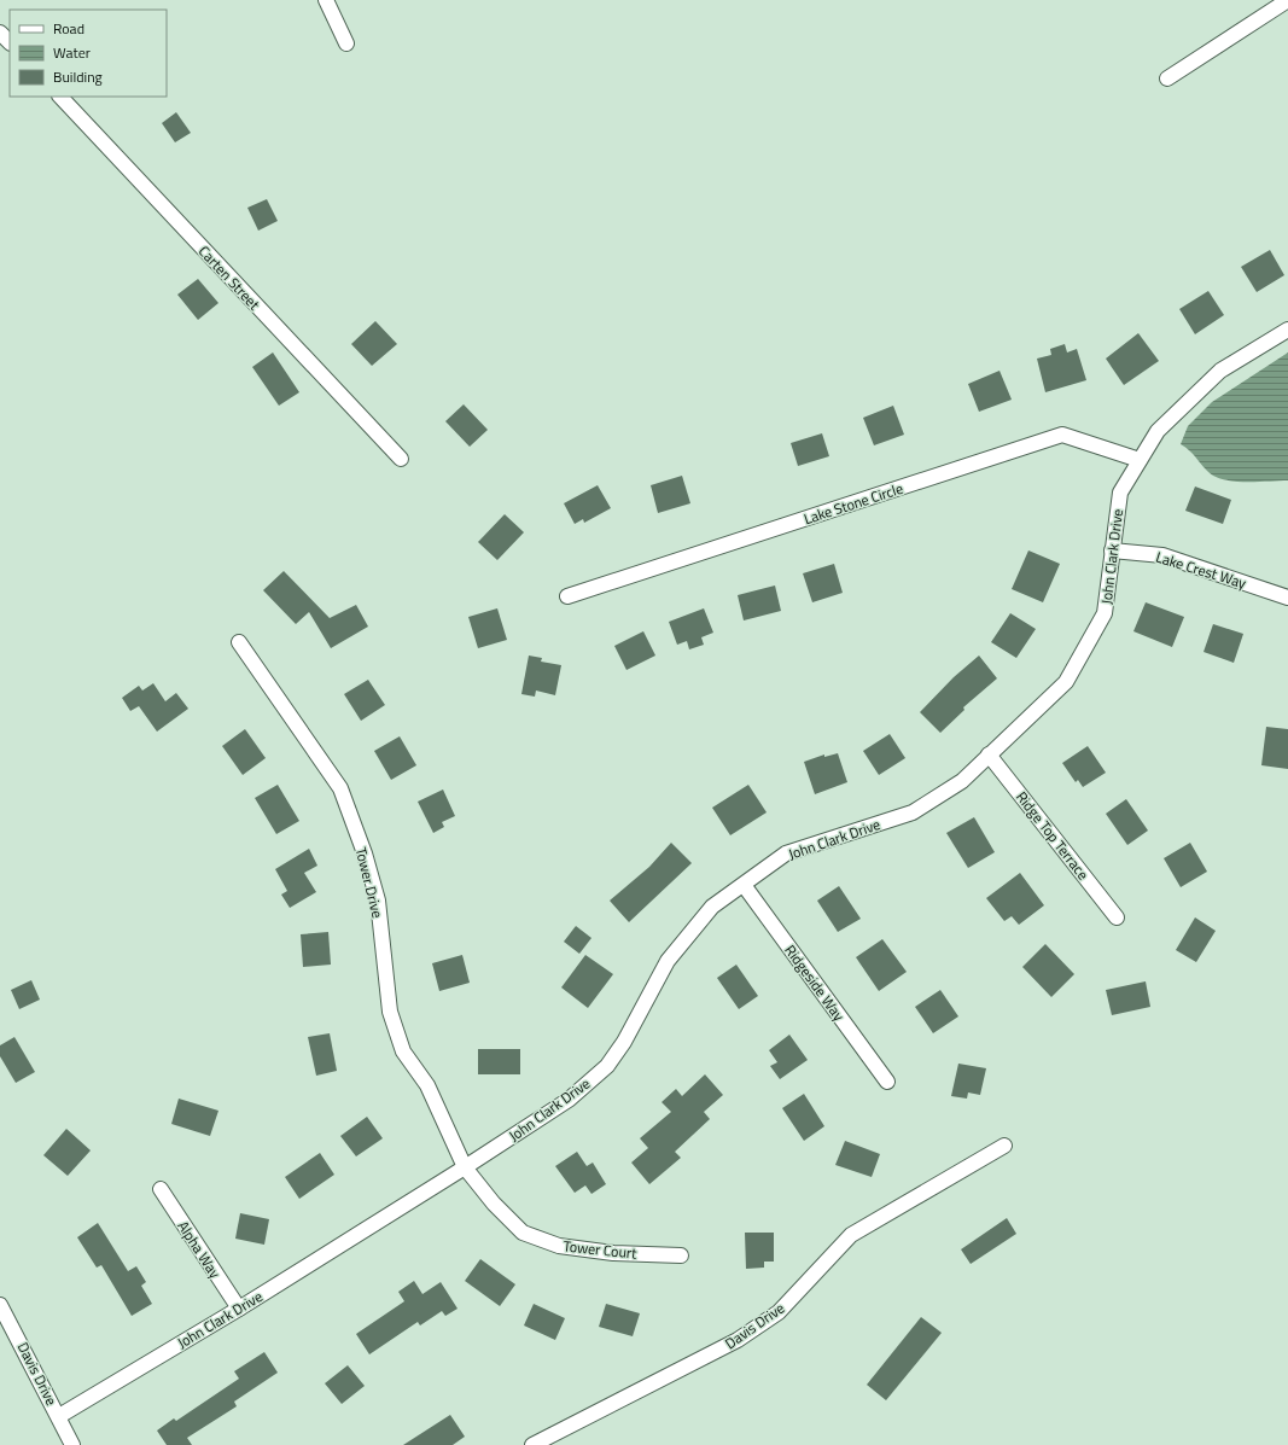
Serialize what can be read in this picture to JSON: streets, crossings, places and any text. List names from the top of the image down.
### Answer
{
  "streets": {
    "street": [
      "Carten Street",
      "Lake Stone Circle",
      "John Clark Drive",
      "Lake Crest Way",
      "Ridge Top Terrace",
      "Tower Drive",
      "Ridgeside Way",
      "Alpha Way",
      "Tower Court",
      "Davis Drive"
    ]
  },
  "crossings": [
    ["Lake Stone Circle", "John Clark Drive"],
    ["John Clark Drive", "Lake Crest Way"],
    ["John Clark Drive", "Ridge Top Terrace"],
    ["John Clark Drive", "Tower Drive"],
    ["John Clark Drive", "Ridgeside Way"],
    ["John Clark Drive", "Alpha Way"],
    ["John Clark Drive", "Tower Court"],
    ["John Clark Drive", "Davis Drive"],
    ["Tower Drive", "Tower Court"]
  ],
  "legend": ["Road", "Water", "Building"]
}
